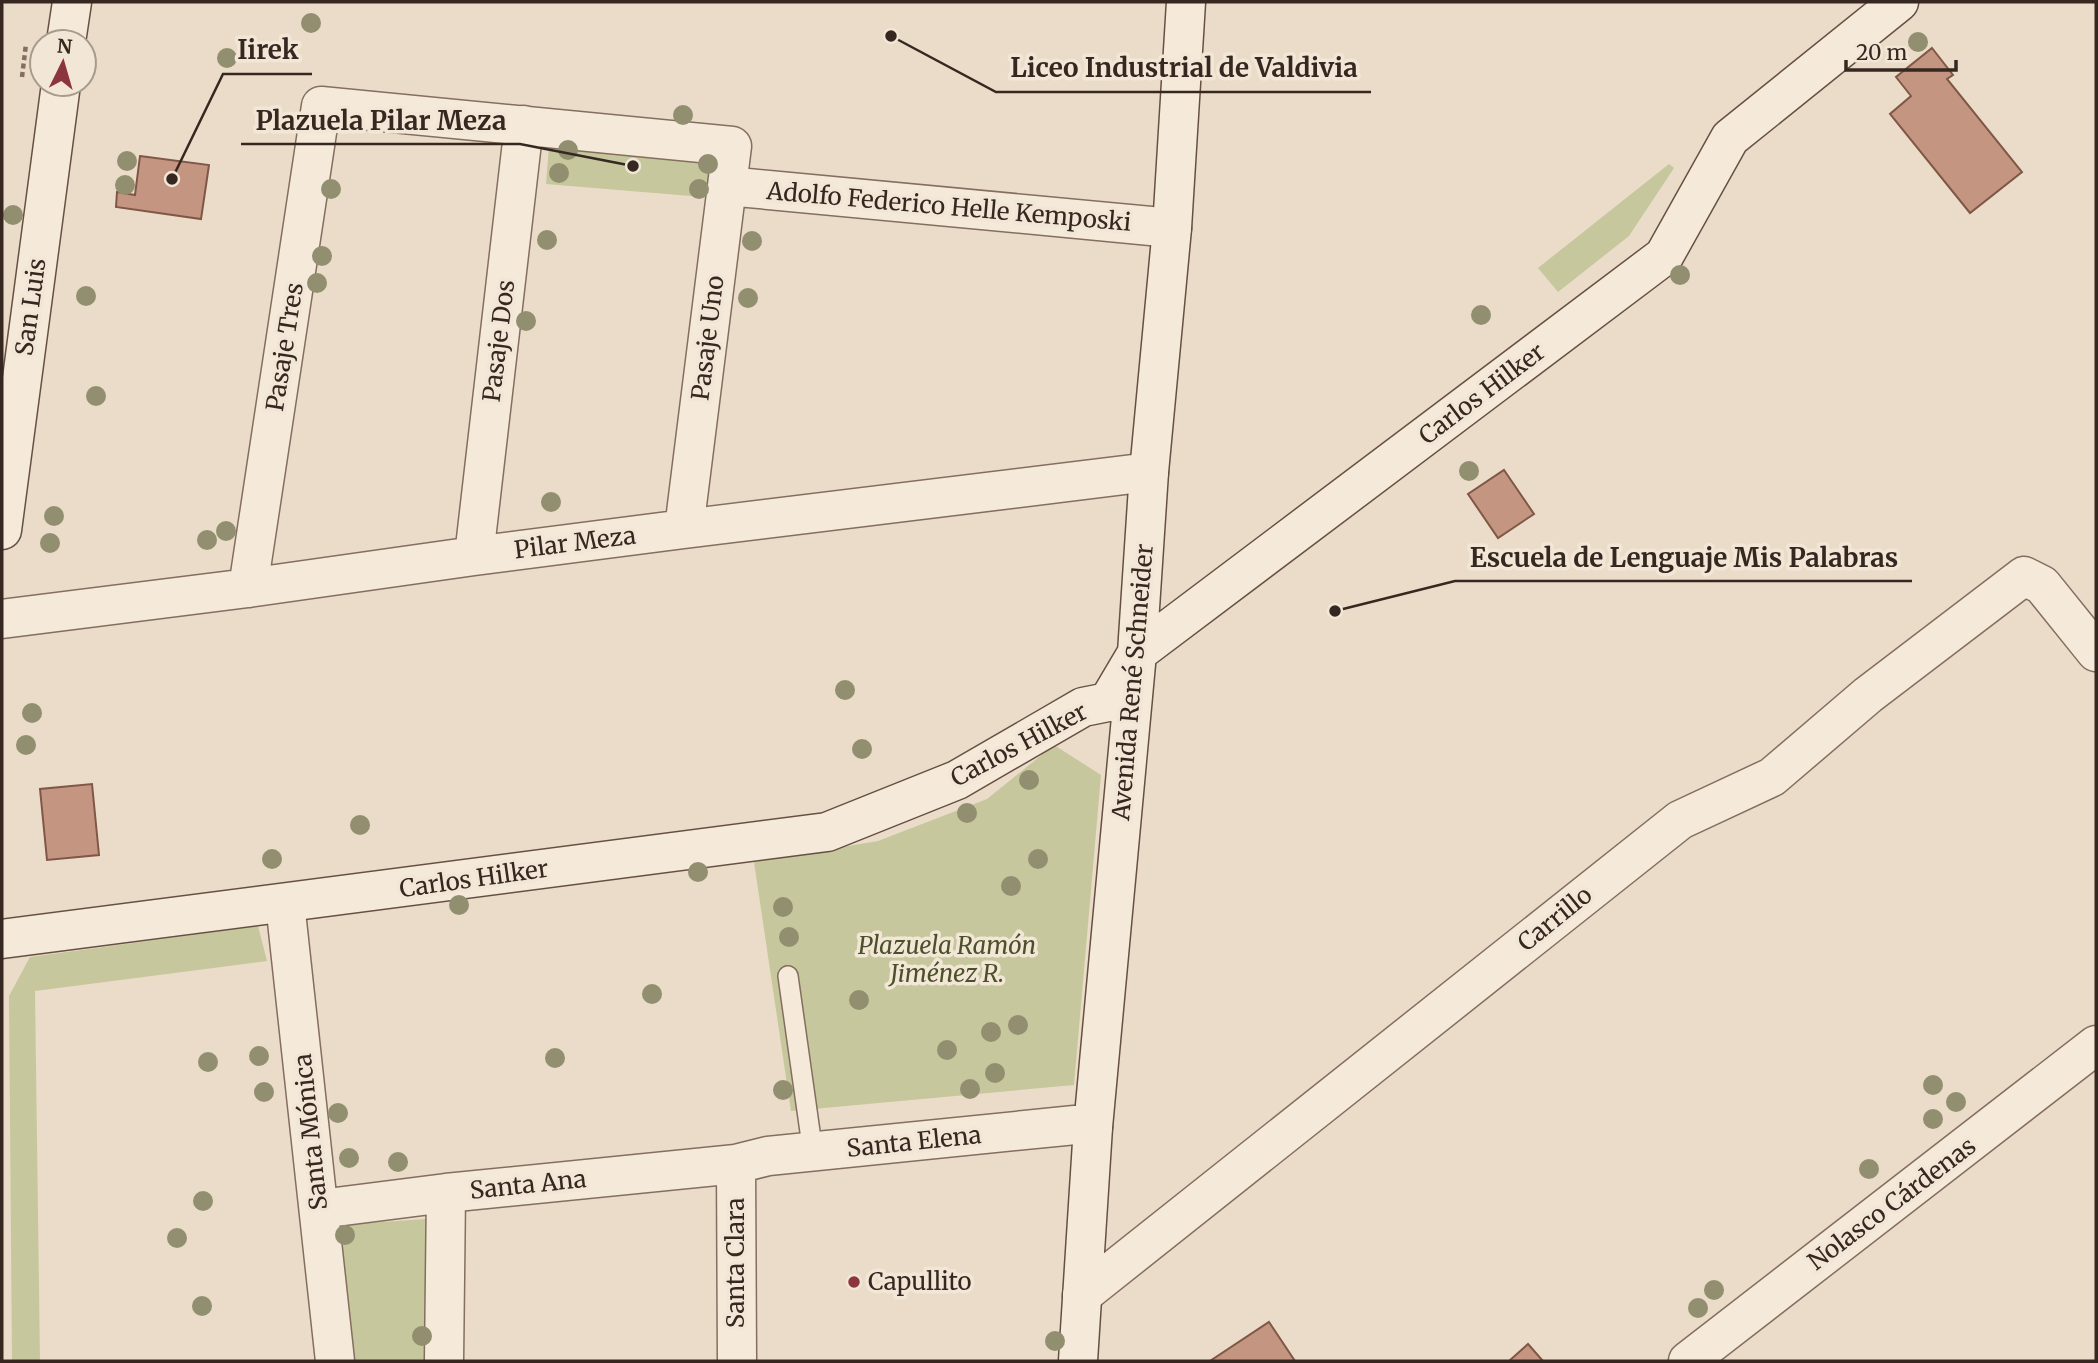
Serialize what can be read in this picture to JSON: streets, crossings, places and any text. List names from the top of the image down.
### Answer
{
  "streets": {
    "street": [
      "Adolfo Federico Helle Kemposki",
      "San Luis",
      "Pasaje Uno",
      "Pasaje Dos",
      "Pasaje Tres",
      "Carlos Hilker",
      "Pilar Meza",
      "Avenida René Schneider",
      "Carrillo",
      "Santa Mónica",
      "Santa Elena",
      "Santa Ana",
      "Nolasco Cárdenas",
      "Santa Clara"
    ]
  },
  "crossings": [
    ["Adolfo Federico Helle Kemposki", "Pasaje Uno"],
    ["Adolfo Federico Helle Kemposki", "Avenida René Schneider"],
    ["Pasaje Uno", "Pasaje Dos"],
    ["Pasaje Uno", "Pasaje Tres"],
    ["Pasaje Uno", "Pilar Meza"],
    ["Pasaje Dos", "Pasaje Tres"],
    ["Pasaje Dos", "Pilar Meza"],
    ["Pasaje Tres", "Pilar Meza"],
    ["Carlos Hilker", "Avenida René Schneider"],
    ["Carlos Hilker", "Santa Mónica"],
    ["Pilar Meza", "Avenida René Schneider"],
    ["Avenida René Schneider", "Carrillo"],
    ["Avenida René Schneider", "Santa Elena"],
    ["Santa Mónica", "Santa Ana"],
    ["Santa Elena", "Santa Ana"],
    ["Santa Elena", "Santa Clara"],
    ["Santa Ana", "Santa Clara"]
  ],
  "parks": ["Plazuela Ramón Jiménez R."],
  "places": [
    "Liceo Industrial de Valdivia",
    "Plazuela Pilar Meza",
    "Iirek",
    "Escuela de Lenguaje Mis Palabras",
    "Capullito"
  ],
  "scale_bar": "20 m",
  "north": "top"
}
